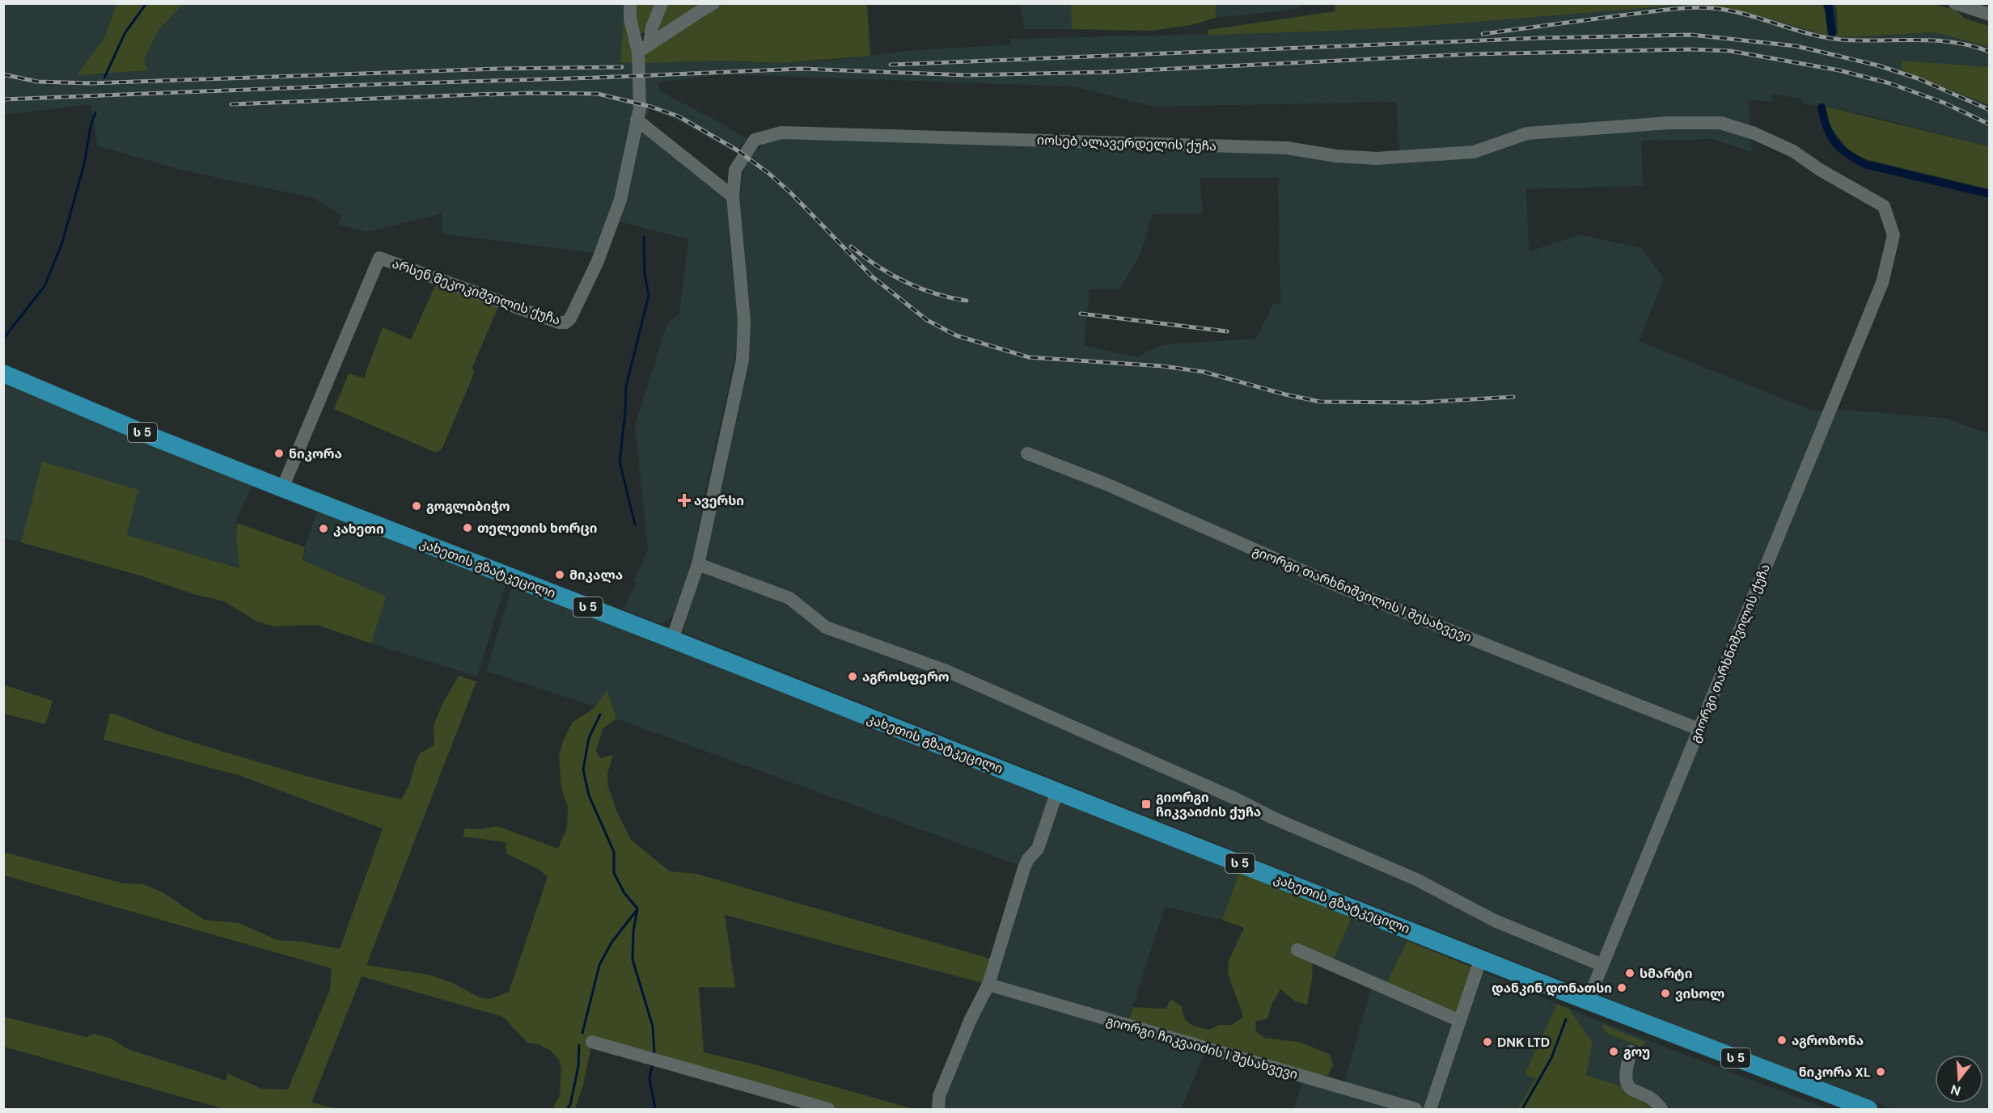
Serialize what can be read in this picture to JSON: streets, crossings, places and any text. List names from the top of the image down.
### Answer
{
  "streets": {
    "highway": ["ს 5", "კახეთის გზატკეცილი"],
    "street": [
      "იოსებ ალავერდელის ქუჩა",
      "არსენ მეკოკიშვილის ქუჩა",
      "გიორგი თარხნიშვილის I შესახვევი",
      "გიორგი თარხნიშვილის ქუჩა",
      "გიორგი ჩიკვაიძის I შესახვევი"
    ]
  },
  "crossings": [
    ["იოსებ ალავერდელის ქუჩა", "კახეთის გზატკეცილი"],
    ["იოსებ ალავერდელის ქუჩა", "გიორგი თარხნიშვილის ქუჩა"],
    ["არსენ მეკოკიშვილის ქუჩა", "კახეთის გზატკეცილი"],
    ["კახეთის გზატკეცილი", "გიორგი თარხნიშვილის ქუჩა"],
    ["გიორგი თარხნიშვილის I შესახვევი", "გიორგი თარხნიშვილის ქუჩა"]
  ],
  "places": {
    "other": [
      "ნიკორა",
      "გოგლიბიჭო",
      "თელეთის ხორცი",
      "კახეთი",
      "მიკალა",
      "აგროსფერო",
      "სმარტი",
      "დანკინ დონათსი",
      "ვისოლ",
      "აგროზონა",
      "DNK LTD",
      "გოუ",
      "ნიკორა XL"
    ],
    "health": ["ავერსი"],
    "transit": ["გიორგი ჩიკვაიძის ქუჩა"]
  },
  "north": "bottom"
}
